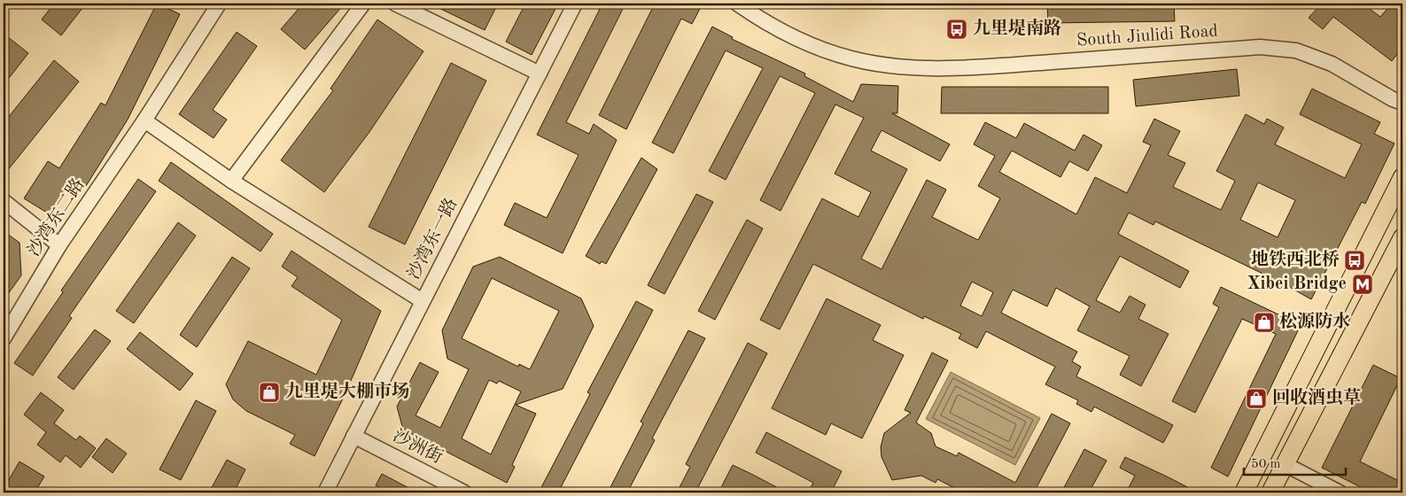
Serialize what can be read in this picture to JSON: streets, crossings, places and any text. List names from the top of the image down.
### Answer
{
  "streets": {
    "street": [
      "South Jiulidi Road",
      "沙湾东二路",
      "沙湾东一路",
      "沙洲街"
    ]
  },
  "crossings": [
    ["沙湾东一路", "沙洲街"]
  ],
  "places": {
    "bus stop": ["九里堤南路", "地铁西北桥"],
    "metro station": ["Xibei Bridge"],
    "shop": ["松源防水", "九里堤大棚市场", "回收酒虫草"]
  },
  "scale_bar": "50 m"
}
